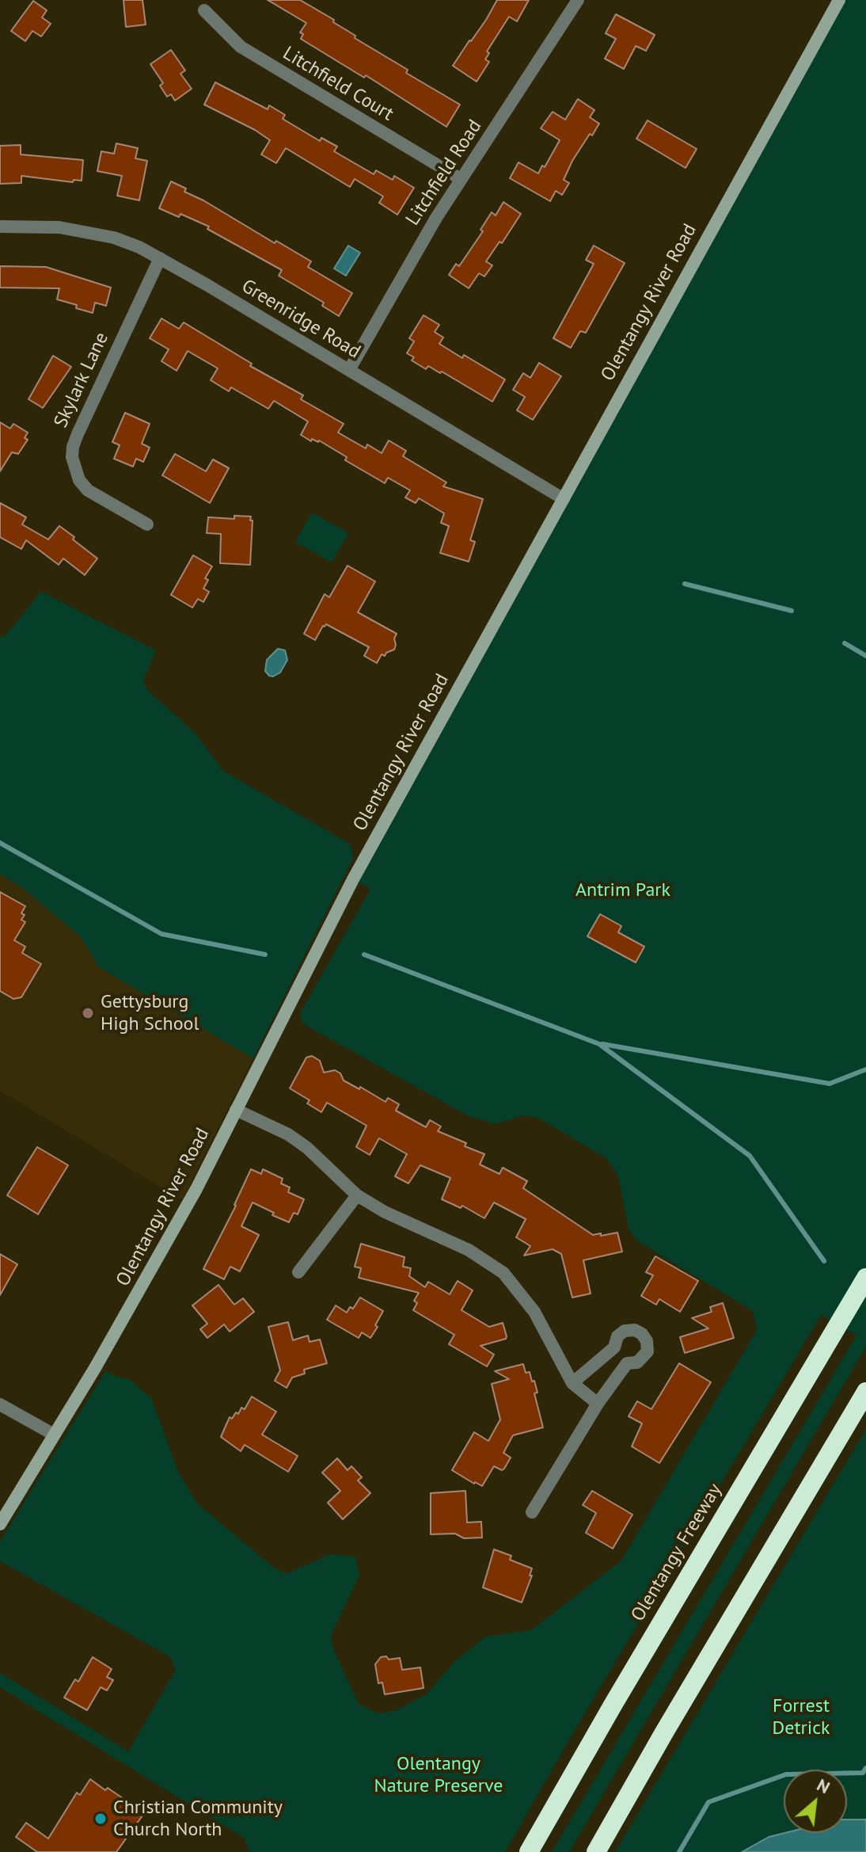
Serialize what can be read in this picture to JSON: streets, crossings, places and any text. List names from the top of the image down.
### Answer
{
  "streets": {
    "highway": ["Olentangy Freeway"],
    "main road": ["Olentangy River Road"],
    "street": [
      "Litchfield Court",
      "Litchfield Road",
      "Greenridge Road",
      "Skylark Lane"
    ]
  },
  "crossings": [
    ["Litchfield Court", "Litchfield Road"],
    ["Litchfield Road", "Greenridge Road"],
    ["Olentangy River Road", "Greenridge Road"],
    ["Greenridge Road", "Skylark Lane"]
  ],
  "parks": ["Antrim Park", "Forrest Detrick", "Olentangy Nature Preserve"],
  "places": ["Gettysburg High School", "Christian Community Church North"],
  "north": "top right"
}
